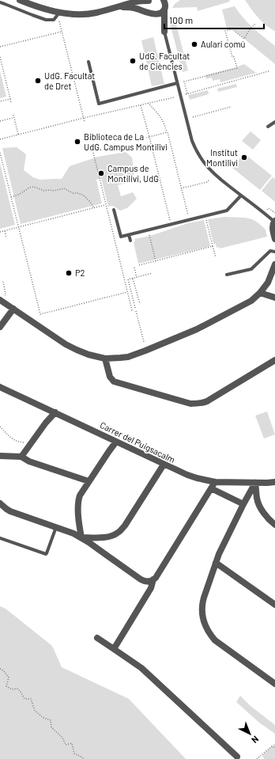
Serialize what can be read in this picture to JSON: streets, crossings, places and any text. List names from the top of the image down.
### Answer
{
  "streets": {
    "street": ["Carrer del Puigsacalm"]
  },
  "places": [
    "Aulari comú",
    "UdG. Facultat de Ciències",
    "UdG. Facultat de Dret",
    "Biblioteca de La UdG. Campus Montilivi",
    "Institut Montilivi",
    "Campus de Montilivi, UdG",
    "P2"
  ],
  "scale_bar": "100 m",
  "north": "bottom right"
}
